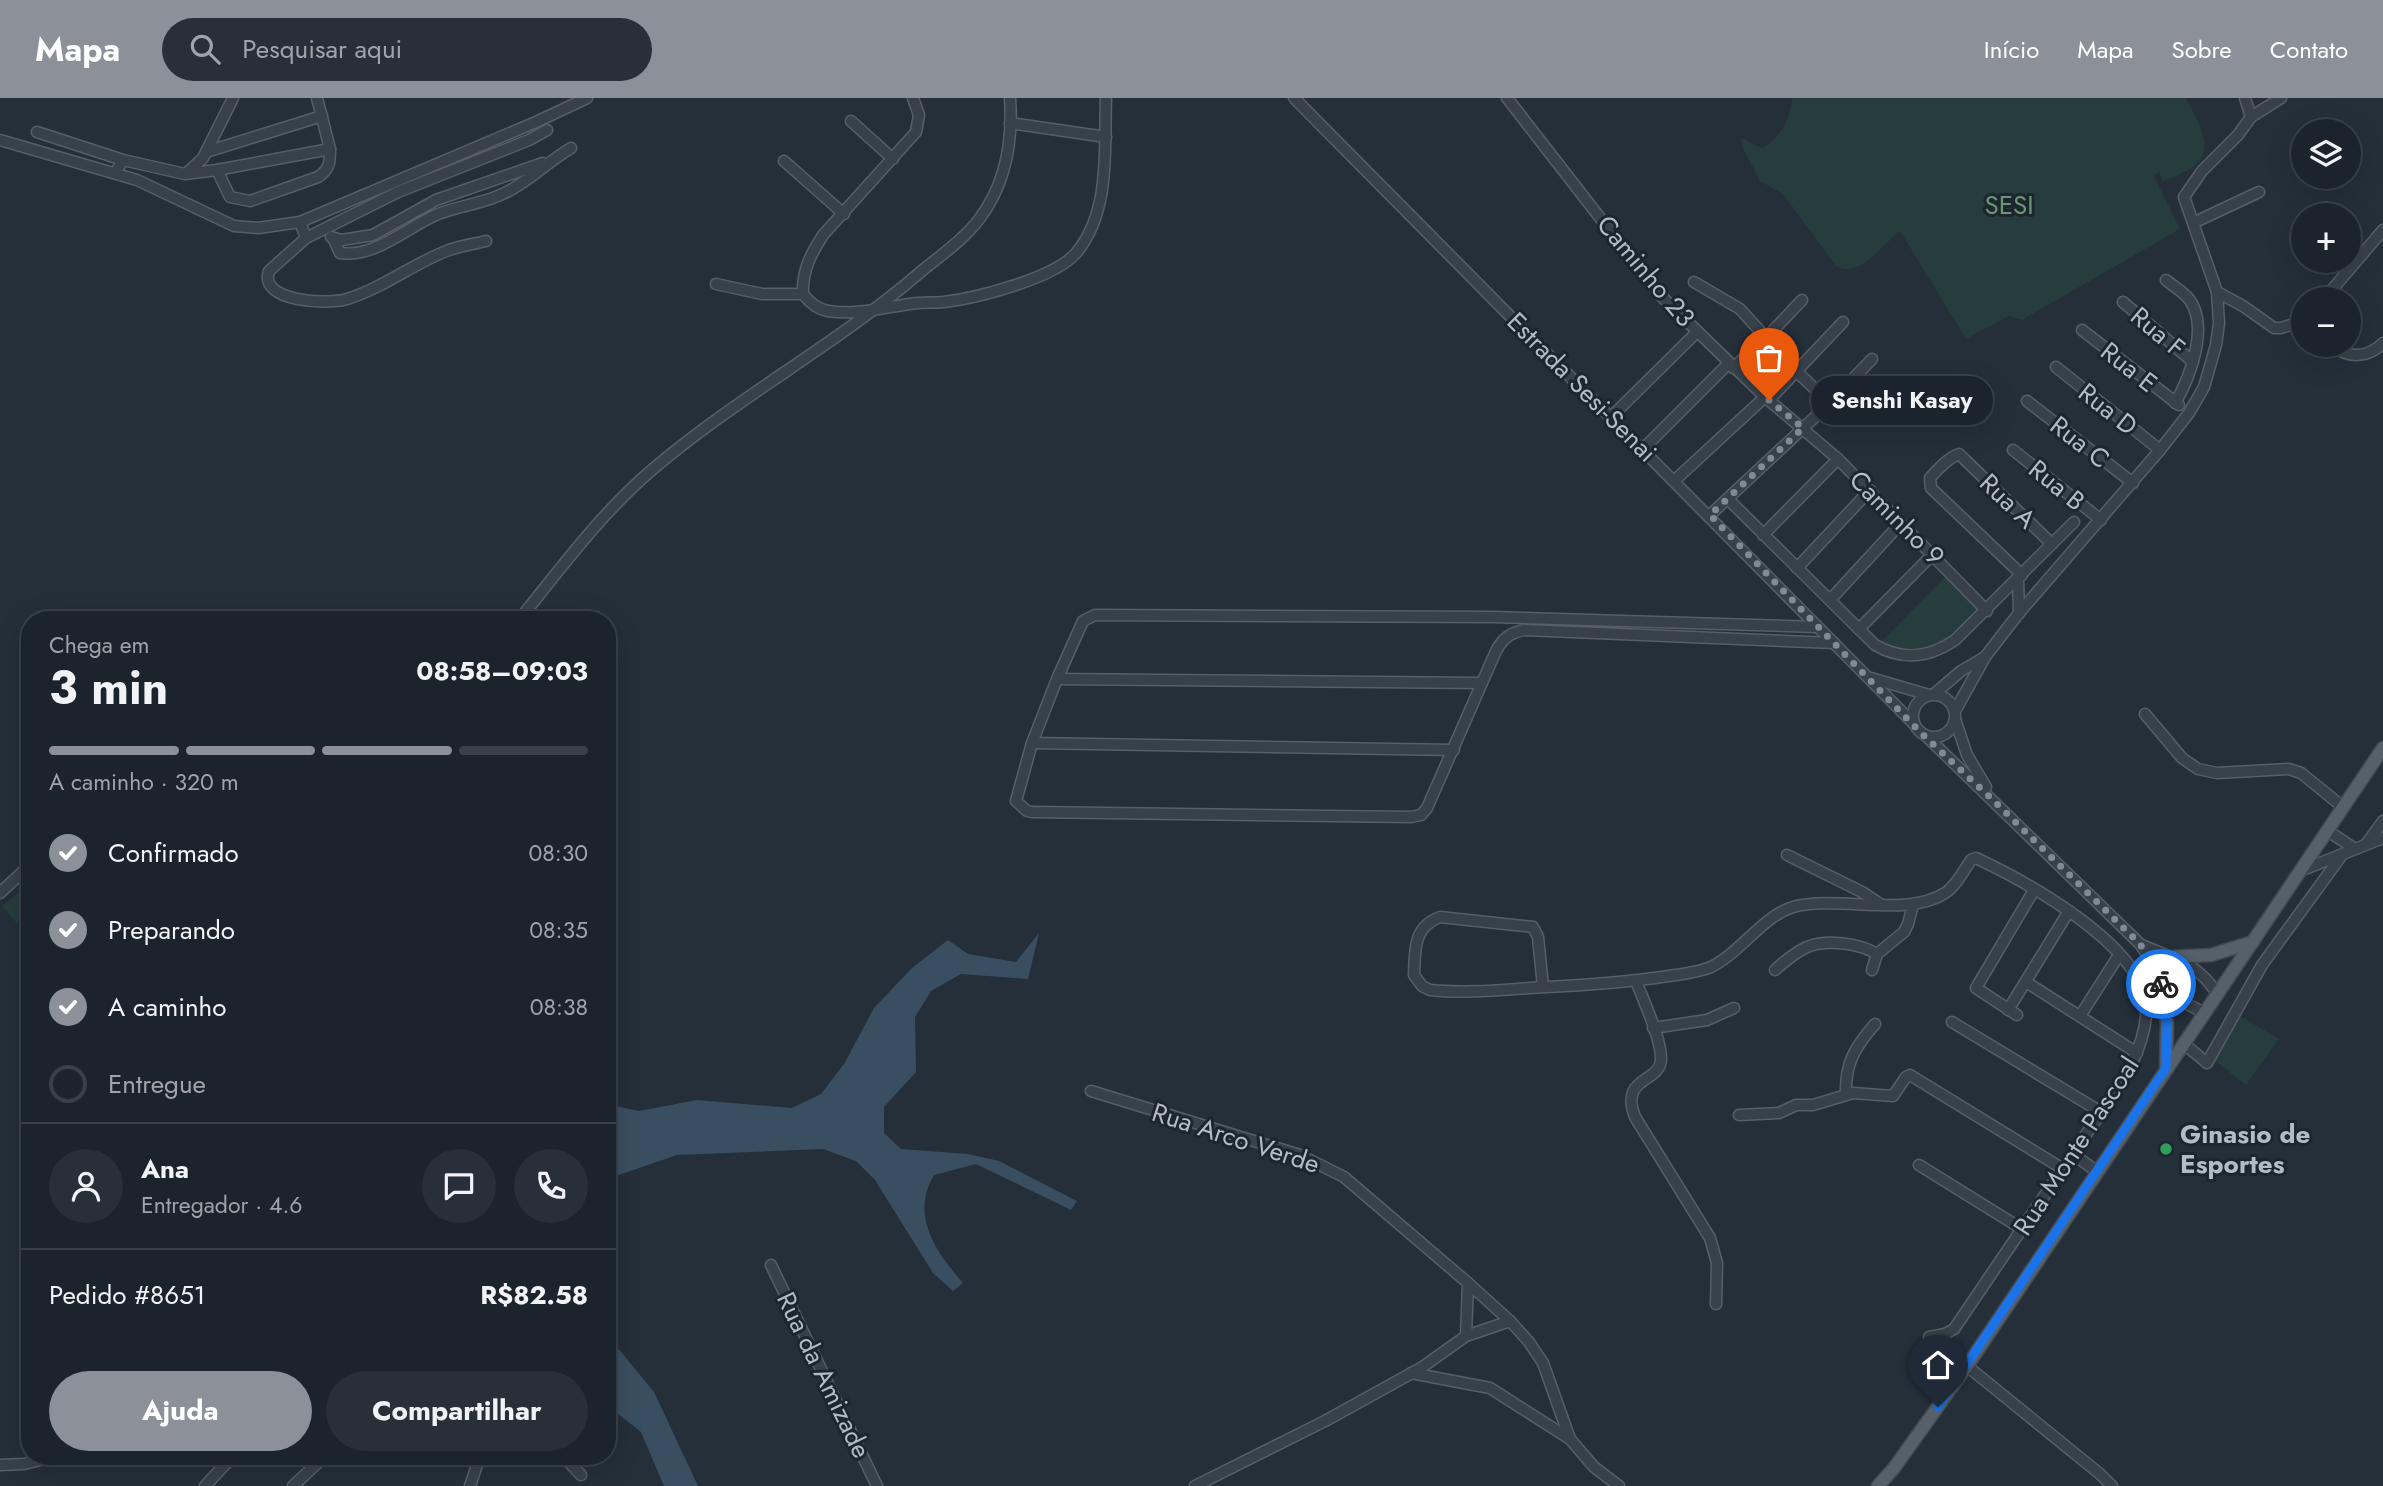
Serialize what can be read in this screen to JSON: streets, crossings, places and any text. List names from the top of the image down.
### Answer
{
  "streets": {
    "street": [
      "Caminho 23",
      "Rua F",
      "Rua E",
      "Estrada Sesi-Senai",
      "Rua D",
      "Rua C",
      "Rua B",
      "Rua A",
      "Caminho 9",
      "Rua Arco Verde",
      "Rua Monte Pascoal",
      "Rua da Amizade"
    ]
  },
  "crossings": [
    ["Caminho 23", "Caminho 9"],
    ["Rua F", "Rua E"]
  ],
  "parks": ["SESI"],
  "places": ["Senshi Kasay", "Ginasio de Esportes"],
  "page": {
    "header": "Mapa",
    "search": "Pesquisar aqui",
    "nav": [
      "Início",
      "Mapa",
      "Sobre",
      "Contato"
    ],
    "map_buttons": ["+", "−"],
    "bubble": "Senshi Kasay",
    "heading": ["3 min", "Chega em", "08:58–09:03"],
    "panel": [
      "Ana",
      "Entregador · 4.6",
      "Pedido #8651",
      "R$82.58"
    ],
    "bar": "A caminho · 320 m",
    "list": [
      ["Confirmado", "08:30"],
      ["Preparando", "08:35"],
      ["A caminho", "08:38"],
      "Entregue"
    ],
    "buttons": ["Ajuda", "Compartilhar"]
  }
}
